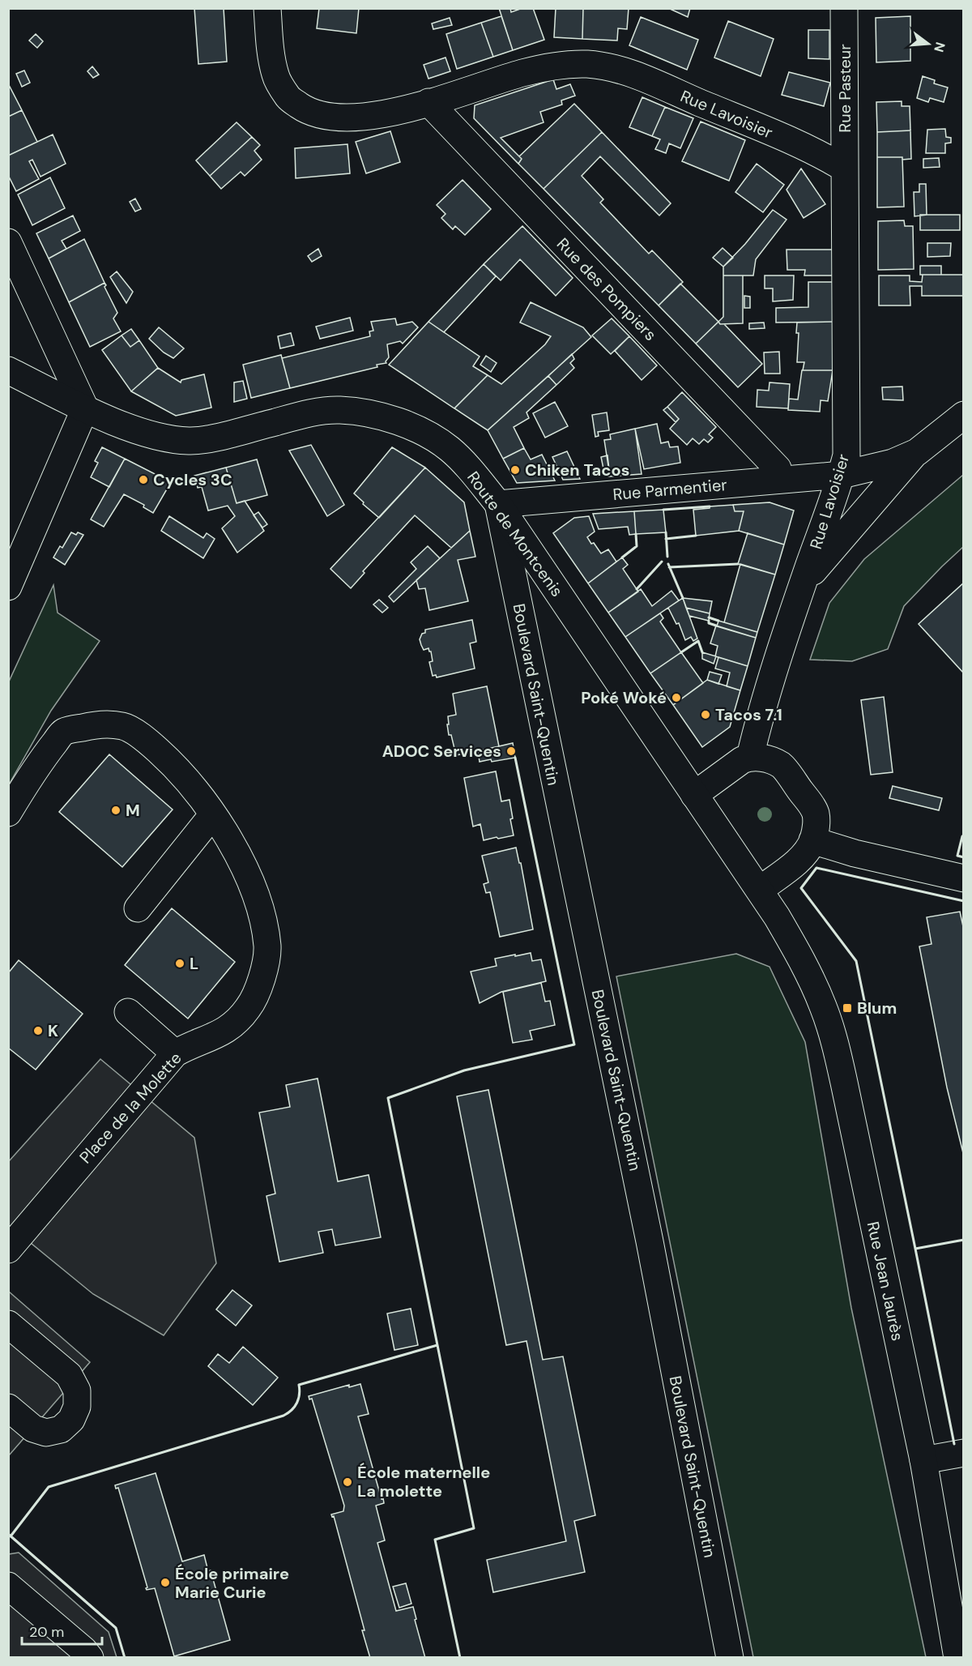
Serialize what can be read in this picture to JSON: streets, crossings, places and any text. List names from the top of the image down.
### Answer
{
  "streets": {
    "street": [
      "Rue Pasteur",
      "Rue Lavoisier",
      "Rue des Pompiers",
      "Rue Parmentier",
      "Route de Montcenis",
      "Boulevard Saint-Quentin",
      "Place de la Molette",
      "Rue Jean Jaurès"
    ]
  },
  "crossings": [
    ["Rue Pasteur", "Rue Lavoisier"],
    ["Rue Lavoisier", "Rue des Pompiers"],
    ["Rue Lavoisier", "Rue Parmentier"],
    ["Rue des Pompiers", "Rue Parmentier"],
    ["Rue Parmentier", "Route de Montcenis"],
    ["Rue Parmentier", "Boulevard Saint-Quentin"],
    ["Route de Montcenis", "Boulevard Saint-Quentin"],
    ["Route de Montcenis", "Rue Jean Jaurès"]
  ],
  "places": {
    "other": [
      "Chiken Tacos",
      "Cycles 3C",
      "Poké Woké",
      "Tacos 7.1",
      "ADOC Services",
      "M",
      "L",
      "K",
      "École maternelle La molette",
      "École primaire Marie Curie"
    ],
    "transit": ["Blum"]
  },
  "scale_bar": "20 m",
  "north": "right"
}
